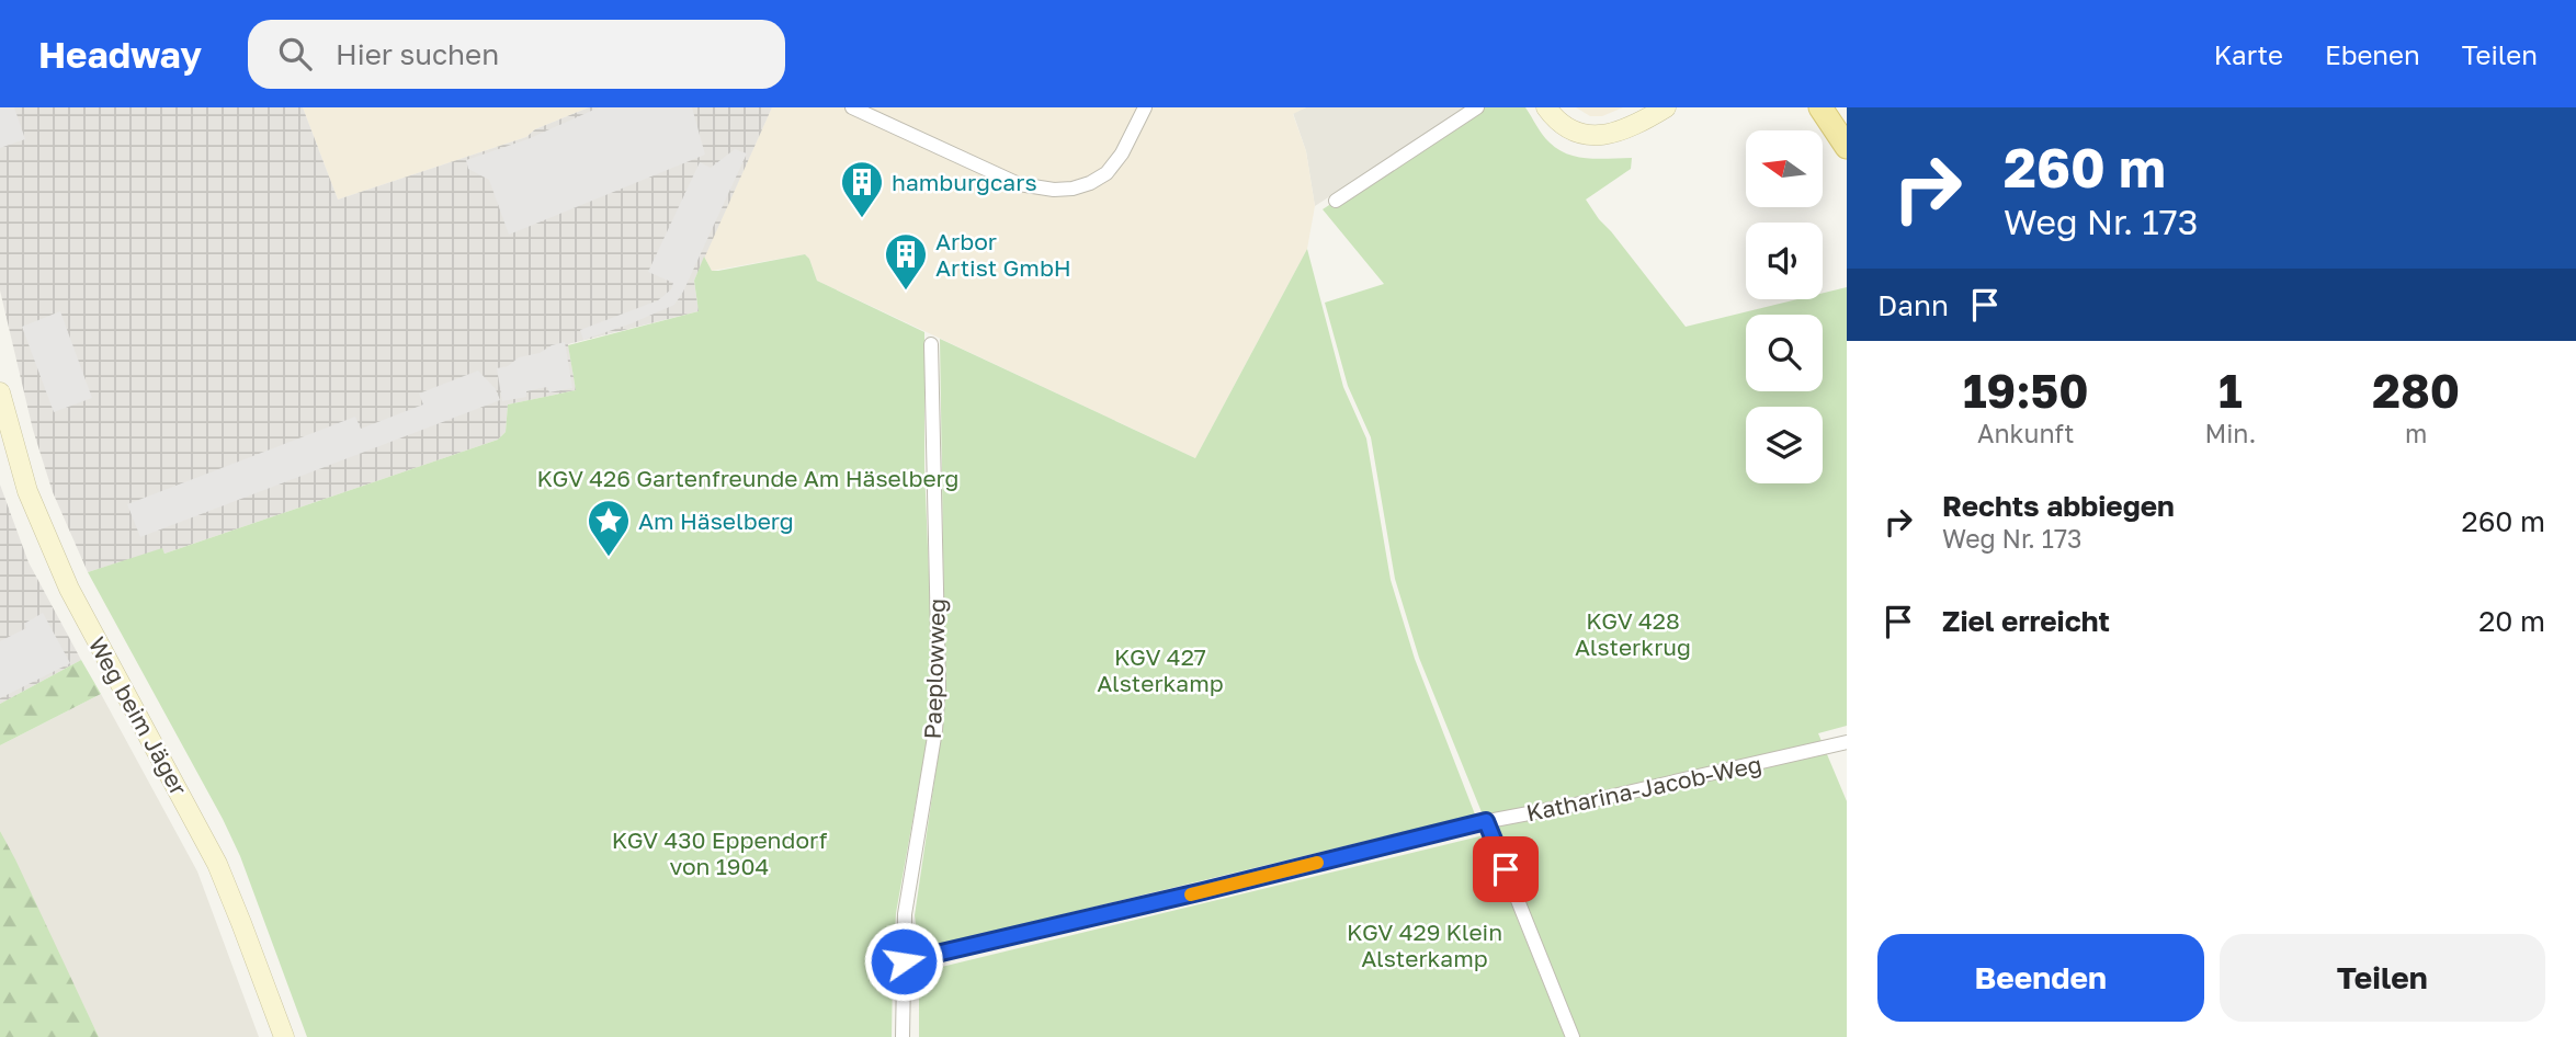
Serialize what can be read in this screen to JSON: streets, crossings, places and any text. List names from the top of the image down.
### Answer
{
  "streets": {
    "street": ["Paeplowweg", "Weg beim Jäger", "Katharina-Jacob-Weg"]
  },
  "crossings": [
    ["Paeplowweg", "Katharina-Jacob-Weg"]
  ],
  "parks": [
    "KGV 426 Gartenfreunde Am Häselberg",
    "KGV 428 Alsterkrug",
    "KGV 427 Alsterkamp",
    "KGV 430 Eppendorf von 1904",
    "KGV 429 Klein Alsterkamp"
  ],
  "places": {
    "building": ["hamburgcars", "Arbor Artist GmbH"],
    "place": ["Am Häselberg"]
  },
  "north": "left",
  "page": {
    "header": "Headway",
    "search": "Hier suchen",
    "nav": ["Karte", "Ebenen", "Teilen"],
    "turn": ["260 m", "Weg Nr. 173"],
    "then": "Dann",
    "eta": [
      "19:50",
      "Ankunft",
      "1",
      "Min.",
      "280",
      "m"
    ],
    "list": [
      {
        "name": "Rechts abbiegen",
        "note": "Weg Nr. 173",
        "value": "260 m"
      },
      {
        "name": "Ziel erreicht",
        "value": "20 m"
      }
    ],
    "buttons": ["Beenden", "Teilen"]
  }
}
